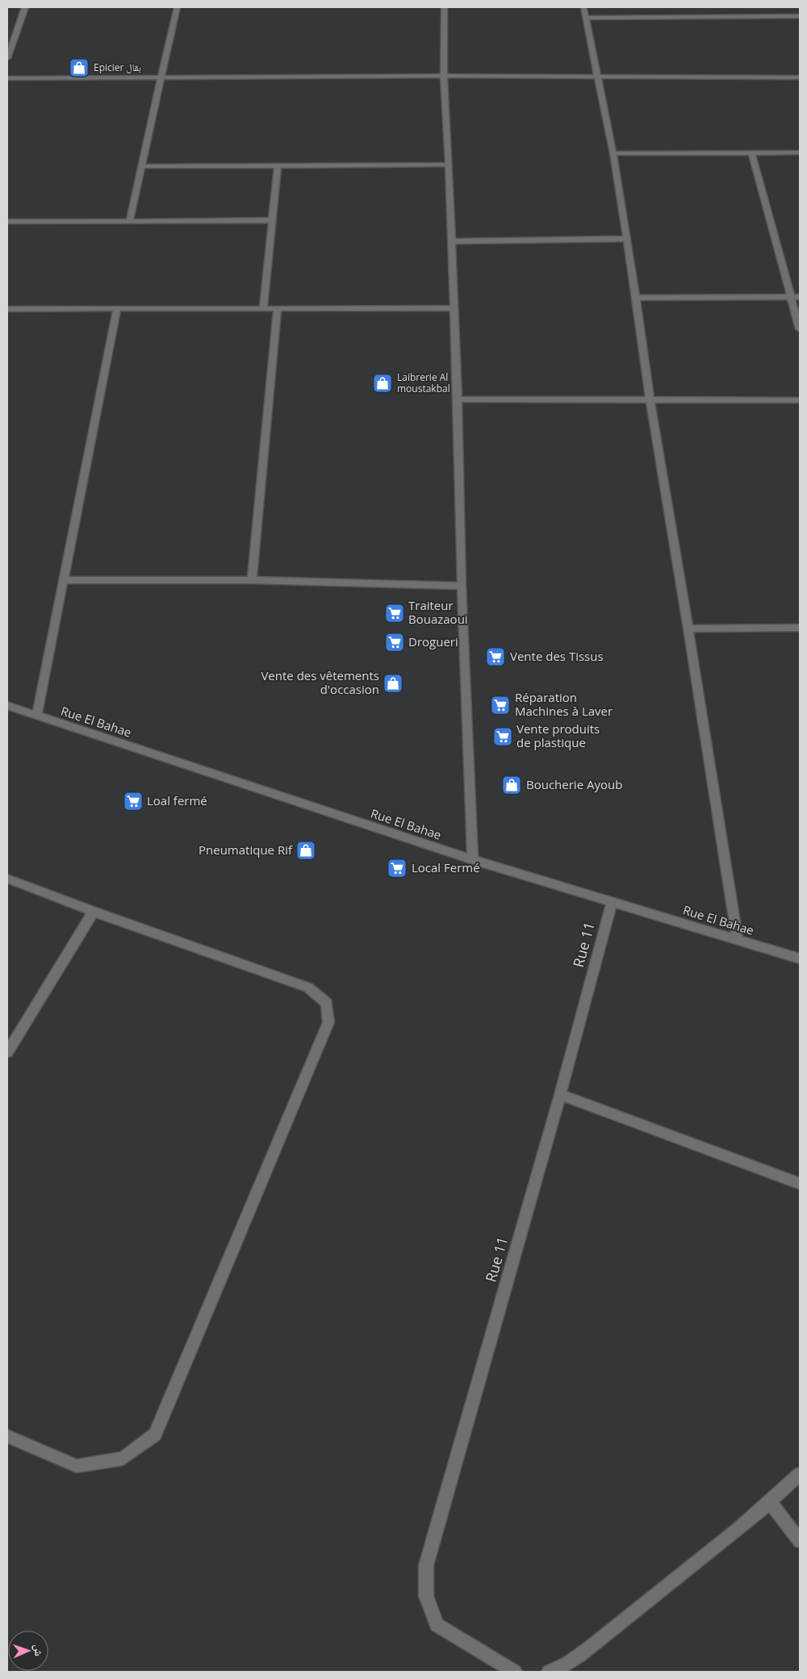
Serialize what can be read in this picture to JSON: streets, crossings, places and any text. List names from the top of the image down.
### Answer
{
  "streets": {
    "street": ["Rue El Bahae", "Rue 11"]
  },
  "crossings": [
    ["Rue El Bahae", "Rue 11"]
  ],
  "places": {
    "shop": [
      "Epicier بقال",
      "Laibrerie Al moustakbal",
      "Vente des vêtements d'occasion",
      "Boucherie Ayoub",
      "Pneumatique Rif"
    ],
    "supermarket": [
      "Traiteur Bouazaoui",
      "Drogueri",
      "Vente des Tissus",
      "Réparation Machines à Laver",
      "Vente produits de plastique",
      "Loal fermé",
      "Local Fermé"
    ]
  },
  "north": "right"
}
